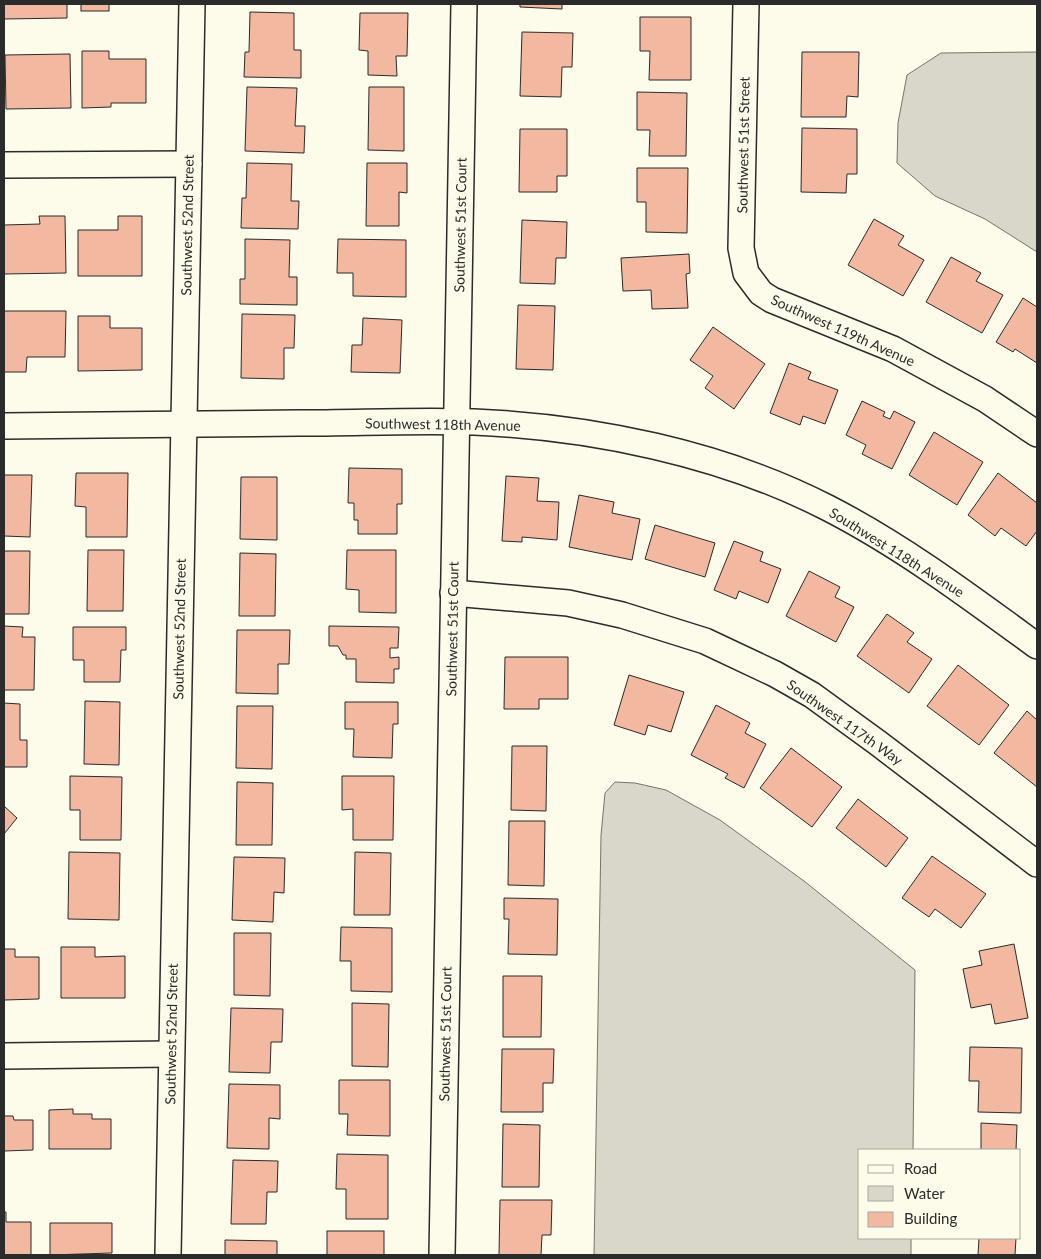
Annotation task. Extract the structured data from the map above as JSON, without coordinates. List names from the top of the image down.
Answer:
{
  "streets": {
    "street": [
      "Southwest 51st Street",
      "Southwest 52nd Street",
      "Southwest 51st Court",
      "Southwest 119th Avenue",
      "Southwest 118th Avenue",
      "Southwest 117th Way"
    ]
  },
  "crossings": [
    ["Southwest 51st Street", "Southwest 119th Avenue"],
    ["Southwest 52nd Street", "Southwest 118th Avenue"],
    ["Southwest 51st Court", "Southwest 118th Avenue"],
    ["Southwest 51st Court", "Southwest 117th Way"]
  ],
  "legend": ["Road", "Water", "Building"]
}
